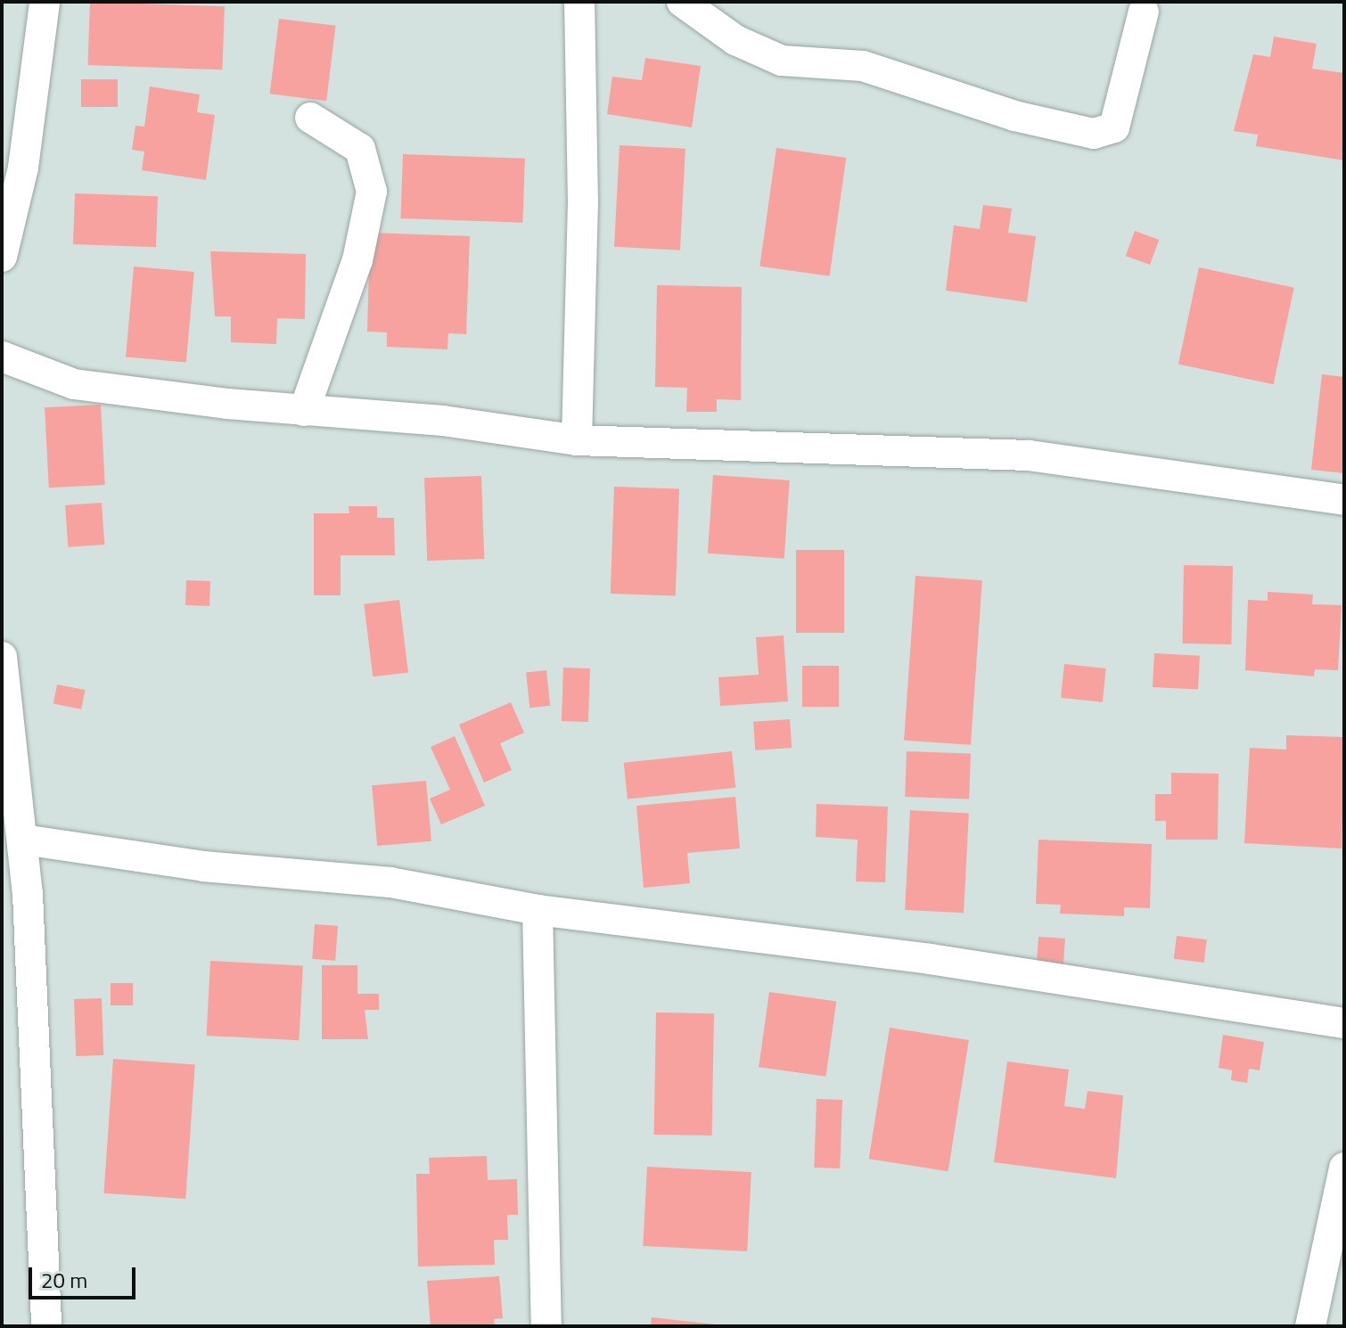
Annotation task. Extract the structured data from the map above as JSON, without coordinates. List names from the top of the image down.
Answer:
{
  "scale_bar": "20 m"
}
